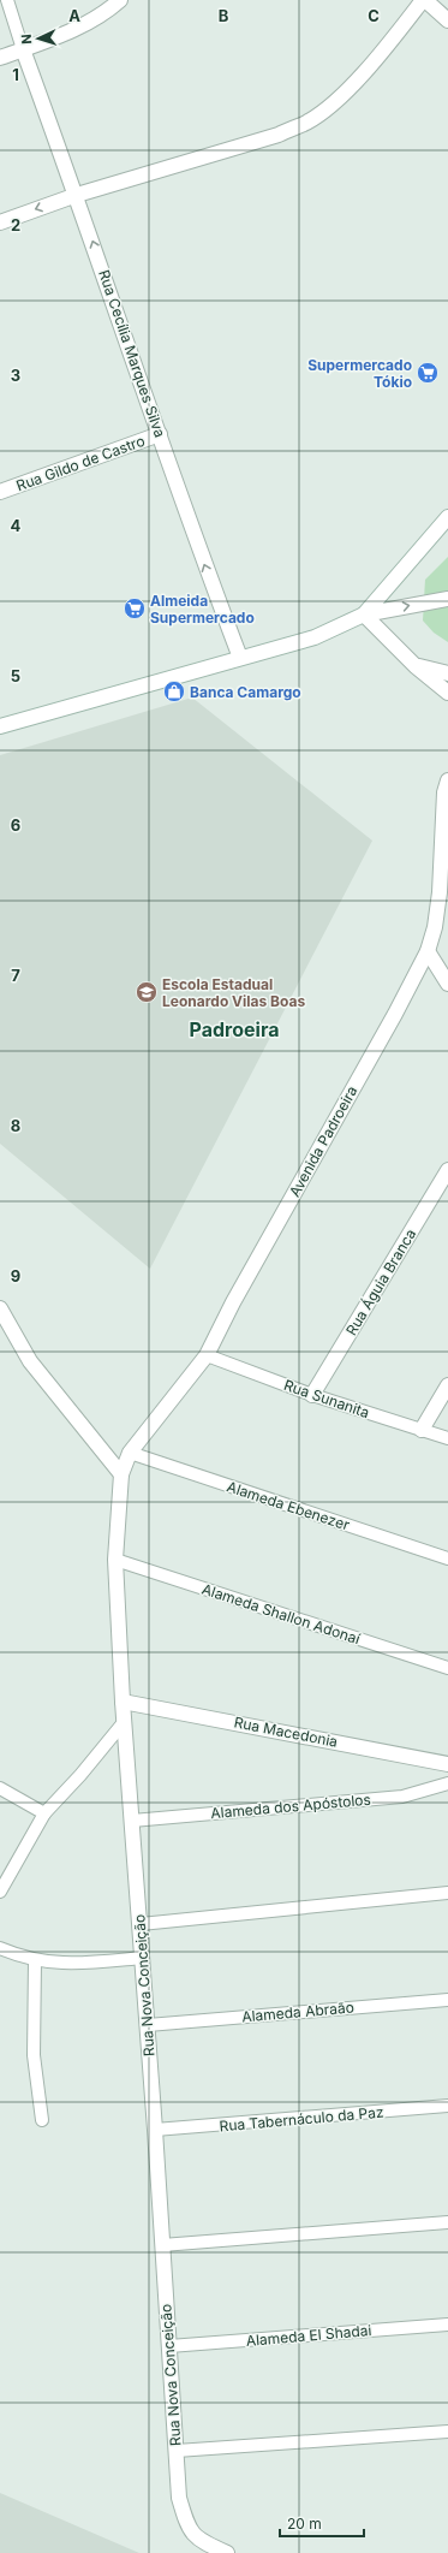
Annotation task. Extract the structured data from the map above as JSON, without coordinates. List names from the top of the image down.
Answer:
{
  "streets": {
    "street": [
      "Rua Cecília Marques Silva",
      "Rua Gildo de Castro",
      "Avenida Padroeira",
      "Rua Águia Branca",
      "Rua Macedonia",
      "Rua Nova Conceição"
    ],
    "lane": [
      "Rua Sunanita",
      "Alameda Ebenezer",
      "Alameda Shallon Adonaí",
      "Alameda dos Apóstolos",
      "Alameda Abraão",
      "Rua Tabernáculo da Paz",
      "Alameda El Shadai"
    ]
  },
  "crossings": [
    ["Rua Cecília Marques Silva", "Rua Gildo de Castro"],
    ["Avenida Padroeira", "Rua Sunanita"],
    ["Avenida Padroeira", "Alameda Ebenezer"],
    ["Avenida Padroeira", "Rua Nova Conceição"],
    ["Rua Águia Branca", "Rua Sunanita"],
    ["Alameda Shallon Adonaí", "Rua Nova Conceição"],
    ["Rua Macedonia", "Rua Nova Conceição"],
    ["Alameda dos Apóstolos", "Rua Nova Conceição"],
    ["Rua Nova Conceição", "Alameda Abraão"],
    ["Rua Nova Conceição", "Rua Tabernáculo da Paz"],
    ["Rua Nova Conceição", "Alameda El Shadai"]
  ],
  "one_way": ["Rua Cecília Marques Silva"],
  "districts": ["Padroeira"],
  "places": {
    "supermarket": ["Supermercado Tókio", "Almeida Supermercado"],
    "shop": ["Banca Camargo"],
    "school or university": ["Escola Estadual Leonardo Vilas Boas"]
  },
  "scale_bar": "20 m",
  "north": "left",
  "grid": {
    "columns": ["A", "B", "C"],
    "rows": [
      "1",
      "2",
      "3",
      "4",
      "5",
      "6",
      "7",
      "8",
      "9"
    ]
  }
}
